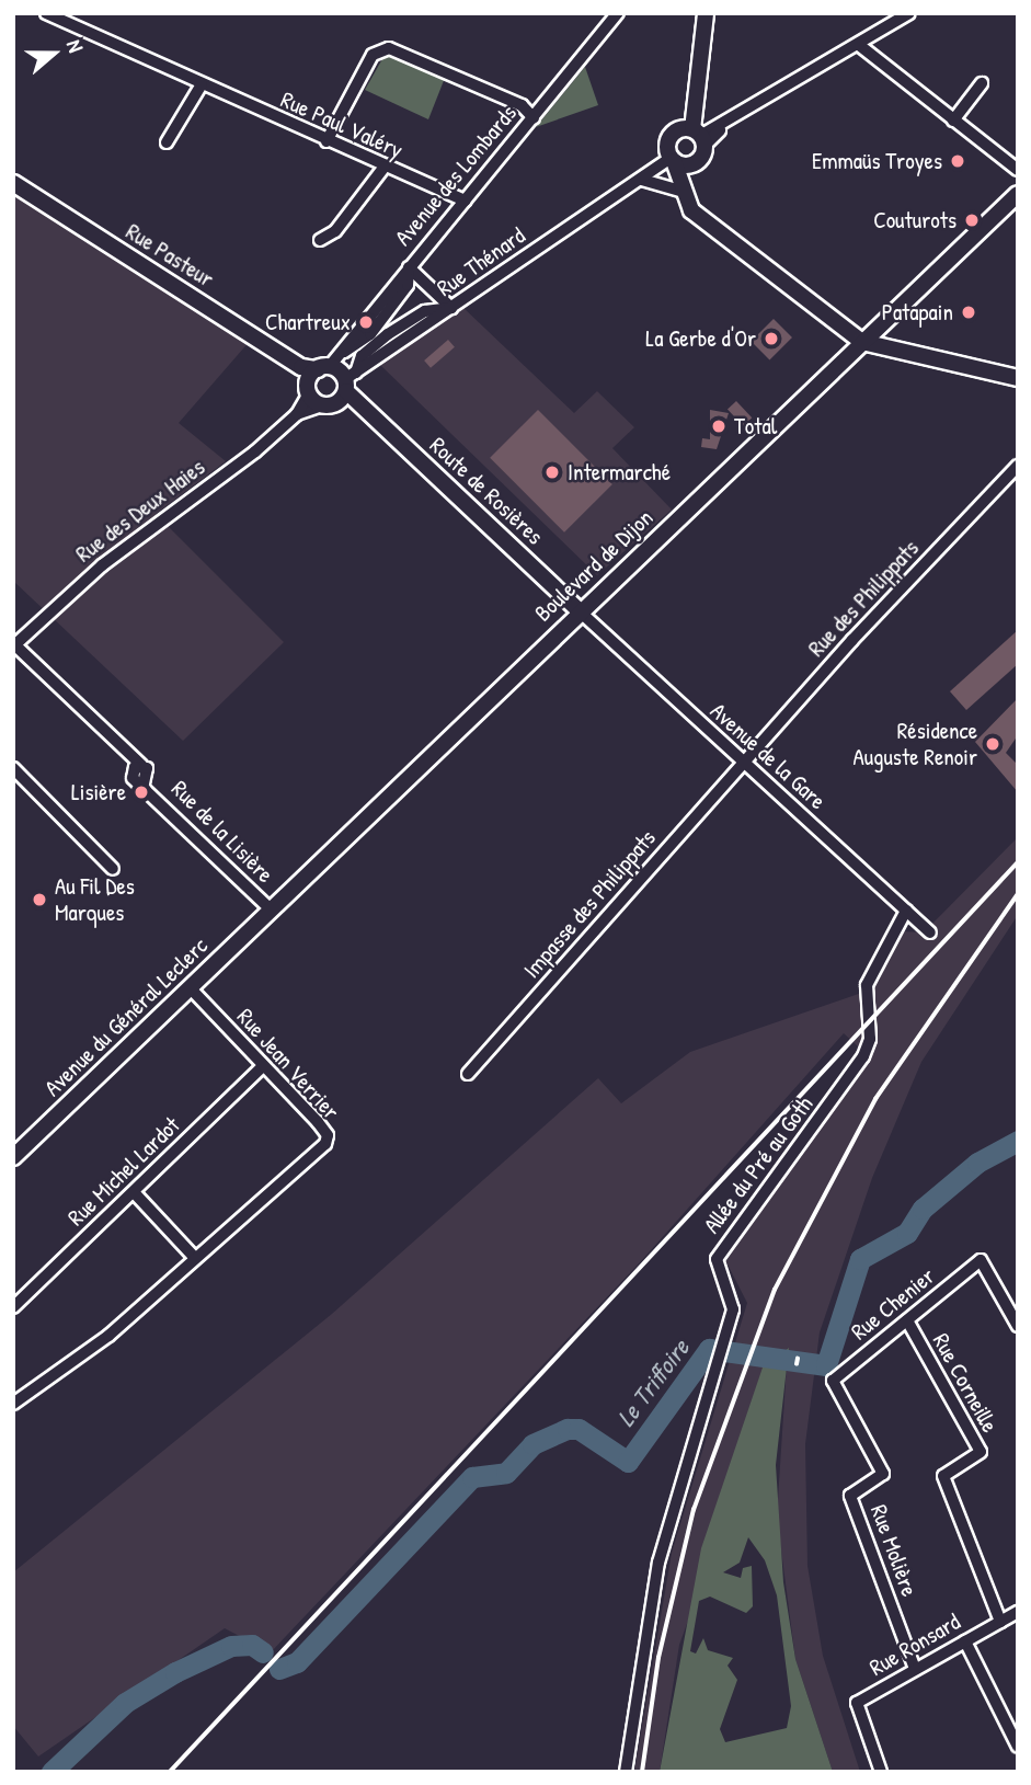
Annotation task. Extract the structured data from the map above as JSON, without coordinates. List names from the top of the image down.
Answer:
{
  "streets": {
    "main road": [
      "Rue Pasteur",
      "Route de Rosières",
      "Boulevard de Dijon",
      "Avenue du Général Leclerc"
    ],
    "street": [
      "Rue Paul Valéry",
      "Avenue des Lombards",
      "Rue Thénard",
      "Rue des Deux Haies",
      "Rue des Philippats",
      "Avenue de la Gare",
      "Rue de la Lisière",
      "Impasse des Philippats",
      "Rue Jean Verrier",
      "Allée du Pré au Goth",
      "Rue Michel Lardot",
      "Rue Chenier",
      "Rue Corneille",
      "Rue Molière",
      "Rue Ronsard"
    ]
  },
  "crossings": [
    ["Rue Paul Valéry", "Avenue des Lombards"],
    ["Avenue des Lombards", "Rue Pasteur"],
    ["Avenue des Lombards", "Route de Rosières"],
    ["Avenue des Lombards", "Rue des Deux Haies"],
    ["Rue Pasteur", "Route de Rosières"],
    ["Rue Pasteur", "Rue des Deux Haies"],
    ["Rue Thénard", "Route de Rosières"],
    ["Route de Rosières", "Rue des Deux Haies"],
    ["Route de Rosières", "Boulevard de Dijon"],
    ["Route de Rosières", "Avenue de la Gare"],
    ["Rue des Deux Haies", "Rue de la Lisière"],
    ["Boulevard de Dijon", "Avenue de la Gare"],
    ["Boulevard de Dijon", "Rue de la Lisière"],
    ["Boulevard de Dijon", "Avenue du Général Leclerc"],
    ["Rue des Philippats", "Avenue de la Gare"],
    ["Rue des Philippats", "Impasse des Philippats"],
    ["Avenue de la Gare", "Impasse des Philippats"],
    ["Avenue de la Gare", "Allée du Pré au Goth"],
    ["Rue de la Lisière", "Avenue du Général Leclerc"],
    ["Avenue du Général Leclerc", "Rue Jean Verrier"],
    ["Rue Jean Verrier", "Rue Michel Lardot"],
    ["Rue Chenier", "Rue Corneille"],
    ["Rue Chenier", "Rue Molière"],
    ["Rue Corneille", "Rue Ronsard"],
    ["Rue Molière", "Rue Ronsard"]
  ],
  "water": ["Le Triffoire"],
  "places": [
    "Emmaüs Troyes",
    "Couturots",
    "Patapain",
    "Chartreux",
    "La Gerbe d'Or",
    "Total",
    "Intermarché",
    "Résidence Auguste Renoir",
    "Lisière",
    "Au Fil Des Marques"
  ],
  "north": "right"
}
